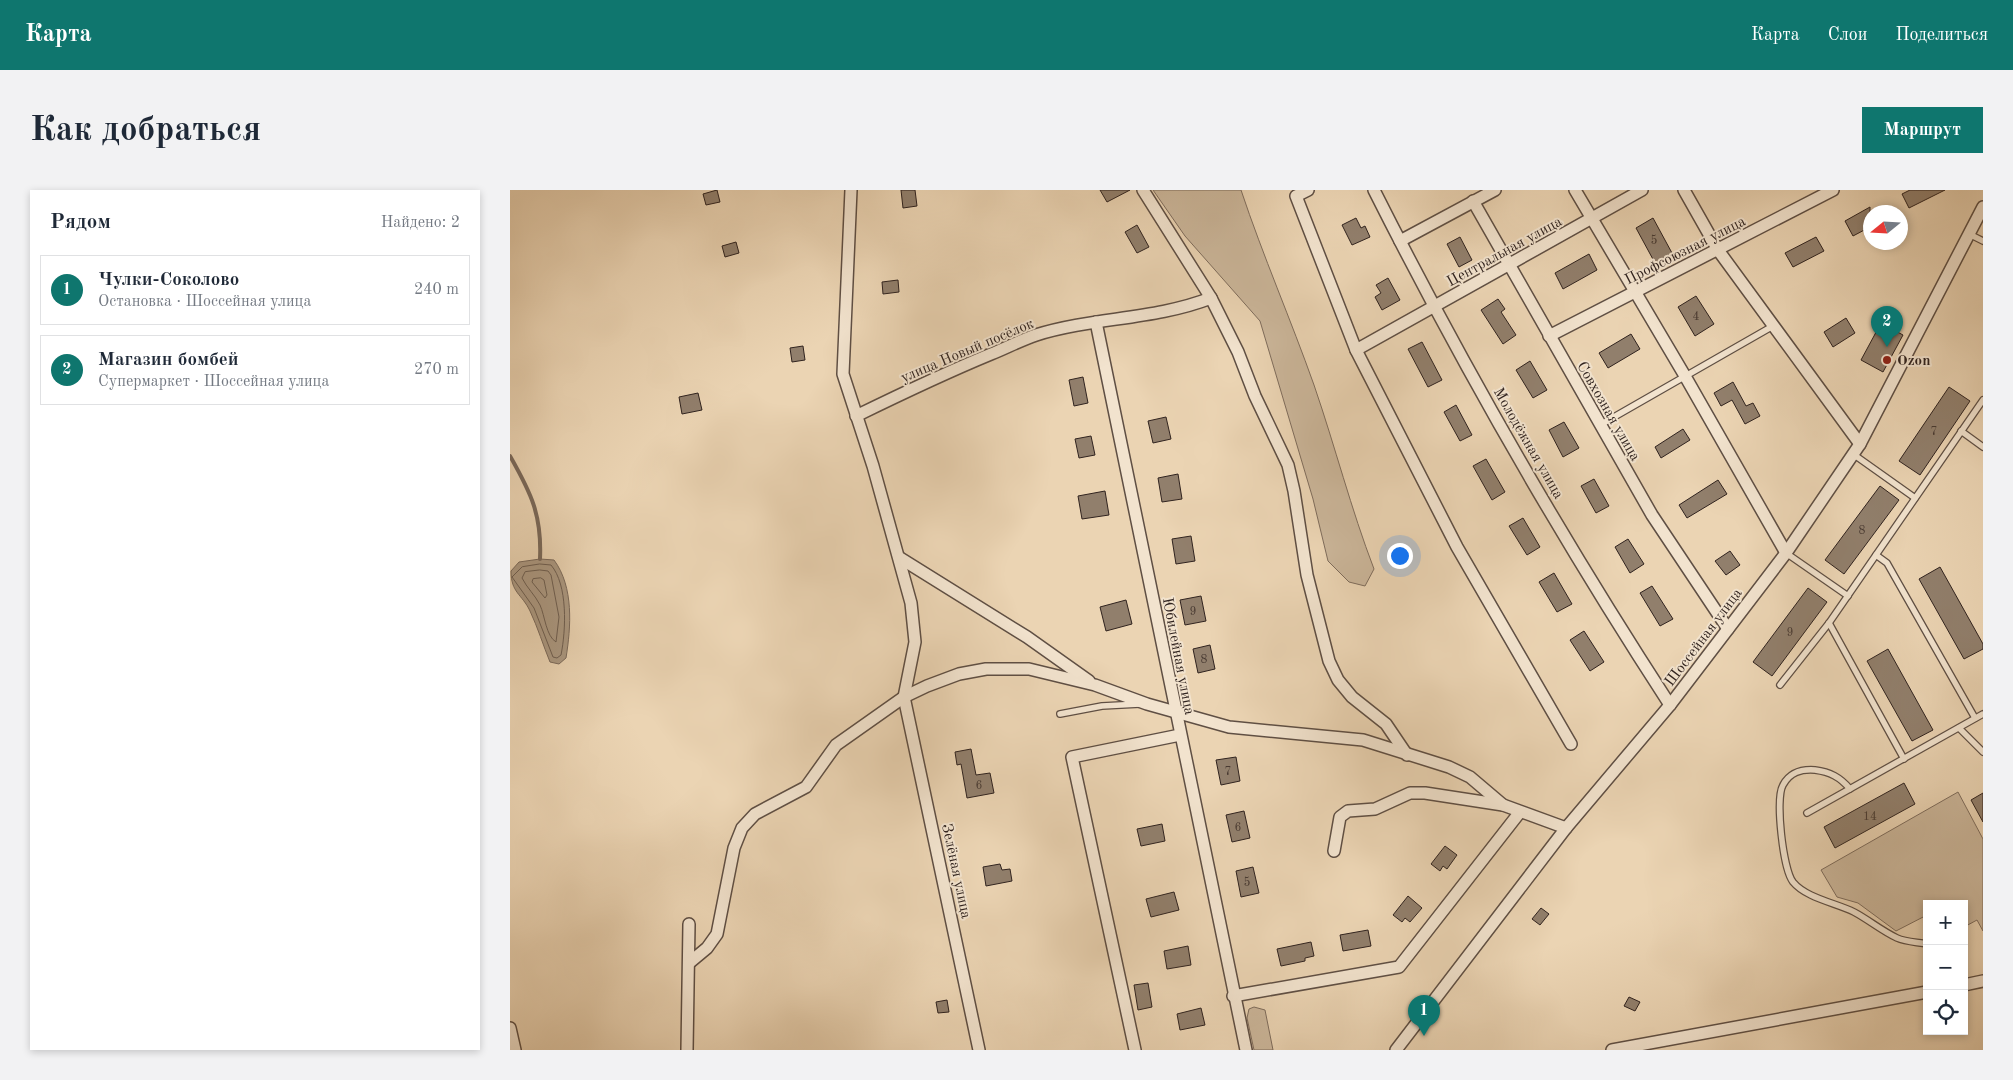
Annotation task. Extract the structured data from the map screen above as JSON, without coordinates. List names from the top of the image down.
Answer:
{
  "streets": {
    "street": [
      "Профсоюзная улица",
      "Центральная улица",
      "улица Новый посёлок",
      "Совхозная улица",
      "Молодёжная улица",
      "Шоссейная улица",
      "Юбилейная улица",
      "Зелёная улица"
    ]
  },
  "crossings": [
    ["Профсоюзная улица", "Совхозная улица"],
    ["Центральная улица", "Совхозная улица"],
    ["Центральная улица", "Молодёжная улица"],
    ["улица Новый посёлок", "Юбилейная улица"],
    ["Совхозная улица", "Шоссейная улица"],
    ["Молодёжная улица", "Шоссейная улица"]
  ],
  "places": ["Ozon"],
  "house_numbers": [
    "5",
    "4",
    "7",
    "8",
    "9",
    "9",
    "8",
    "7",
    "6",
    "14",
    "6",
    "5"
  ],
  "north": "left",
  "page": {
    "header": "Карта",
    "nav": ["Карта", "Слои", "Поделиться"],
    "buttons": "Маршрут",
    "title": "Как добраться",
    "heading": ["Рядом", "Найдено: 2"],
    "list": [
      {
        "mark": "1",
        "name": "Чулки-Соколово",
        "note": "Остановка · Шоссейная улица",
        "value": "240 m"
      },
      {
        "mark": "2",
        "name": "Магазин бомбей",
        "note": "Супермаркет · Шоссейная улица",
        "value": "270 m"
      }
    ],
    "pins": ["2", "1"],
    "map_buttons": ["+", "−"]
  }
}
